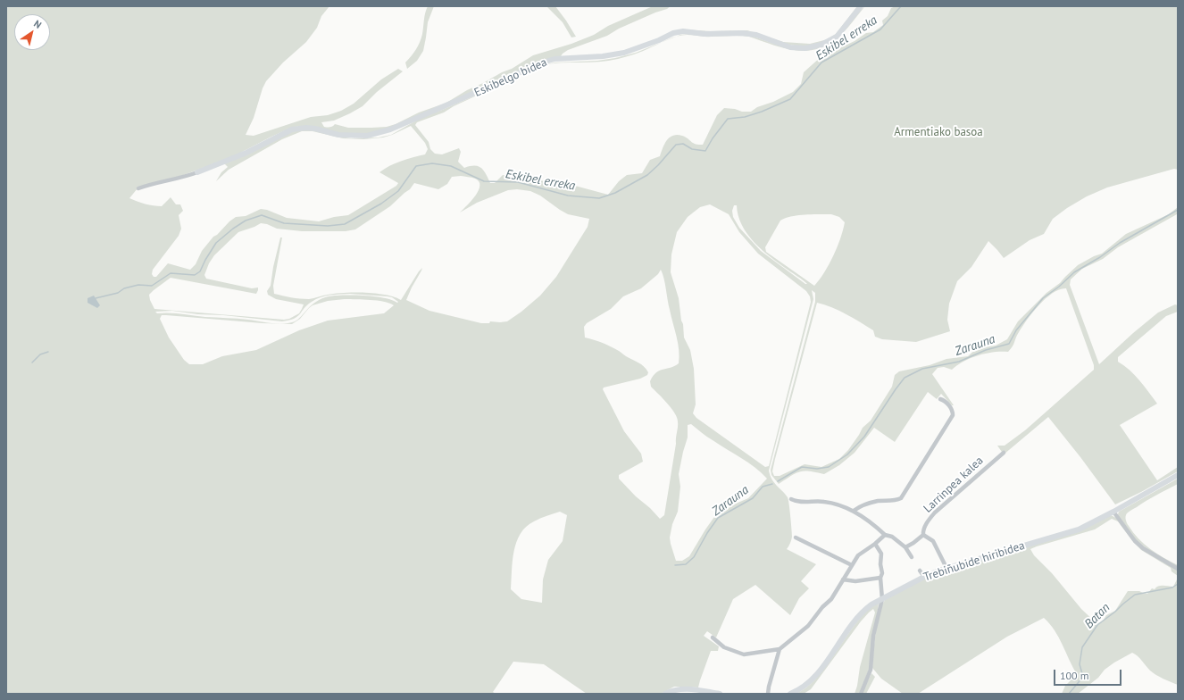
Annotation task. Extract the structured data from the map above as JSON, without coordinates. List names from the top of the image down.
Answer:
{
  "streets": {
    "street": ["Eskibelgo bidea", "Larrinpea kalea", "Trebiñubide hiribidea"]
  },
  "water": ["Eskibel erreka", "Zarauna", "Batan"],
  "parks": ["Armentiako basoa"],
  "scale_bar": "100 m",
  "north": "top right"
}
